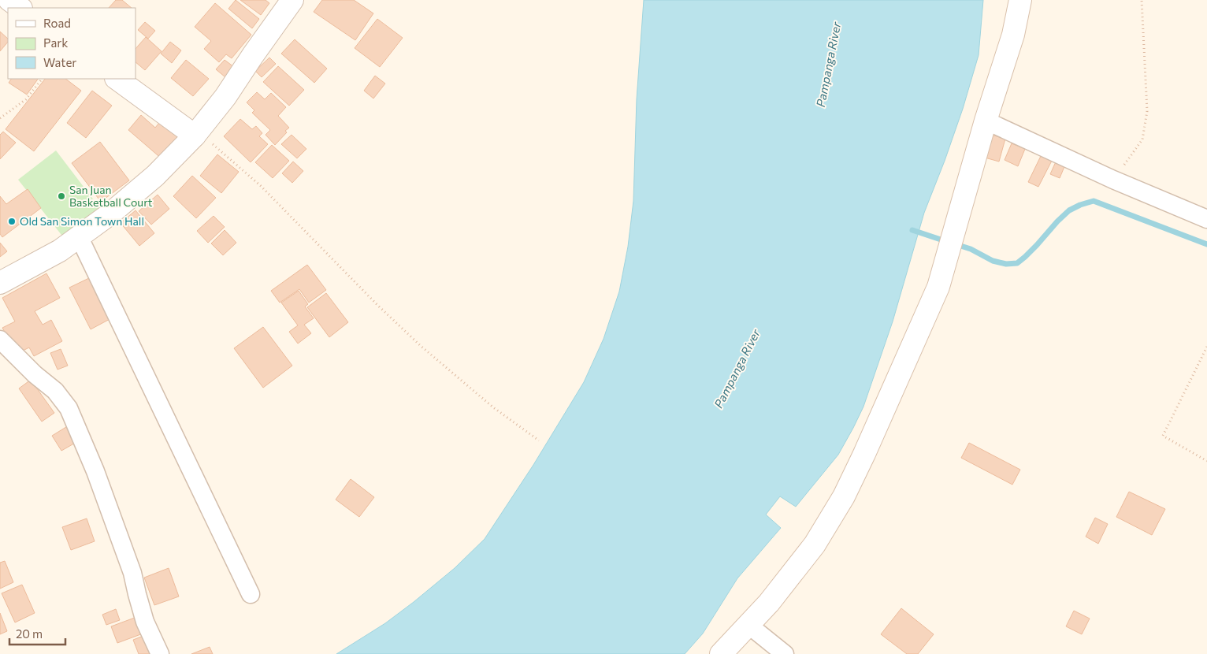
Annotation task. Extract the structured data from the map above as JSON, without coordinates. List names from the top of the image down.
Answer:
{
  "water": ["Pampanga River"],
  "places": ["San Juan Basketball Court", "Old San Simon Town Hall"],
  "legend": ["Road", "Park", "Water"],
  "scale_bar": "20 m"
}
